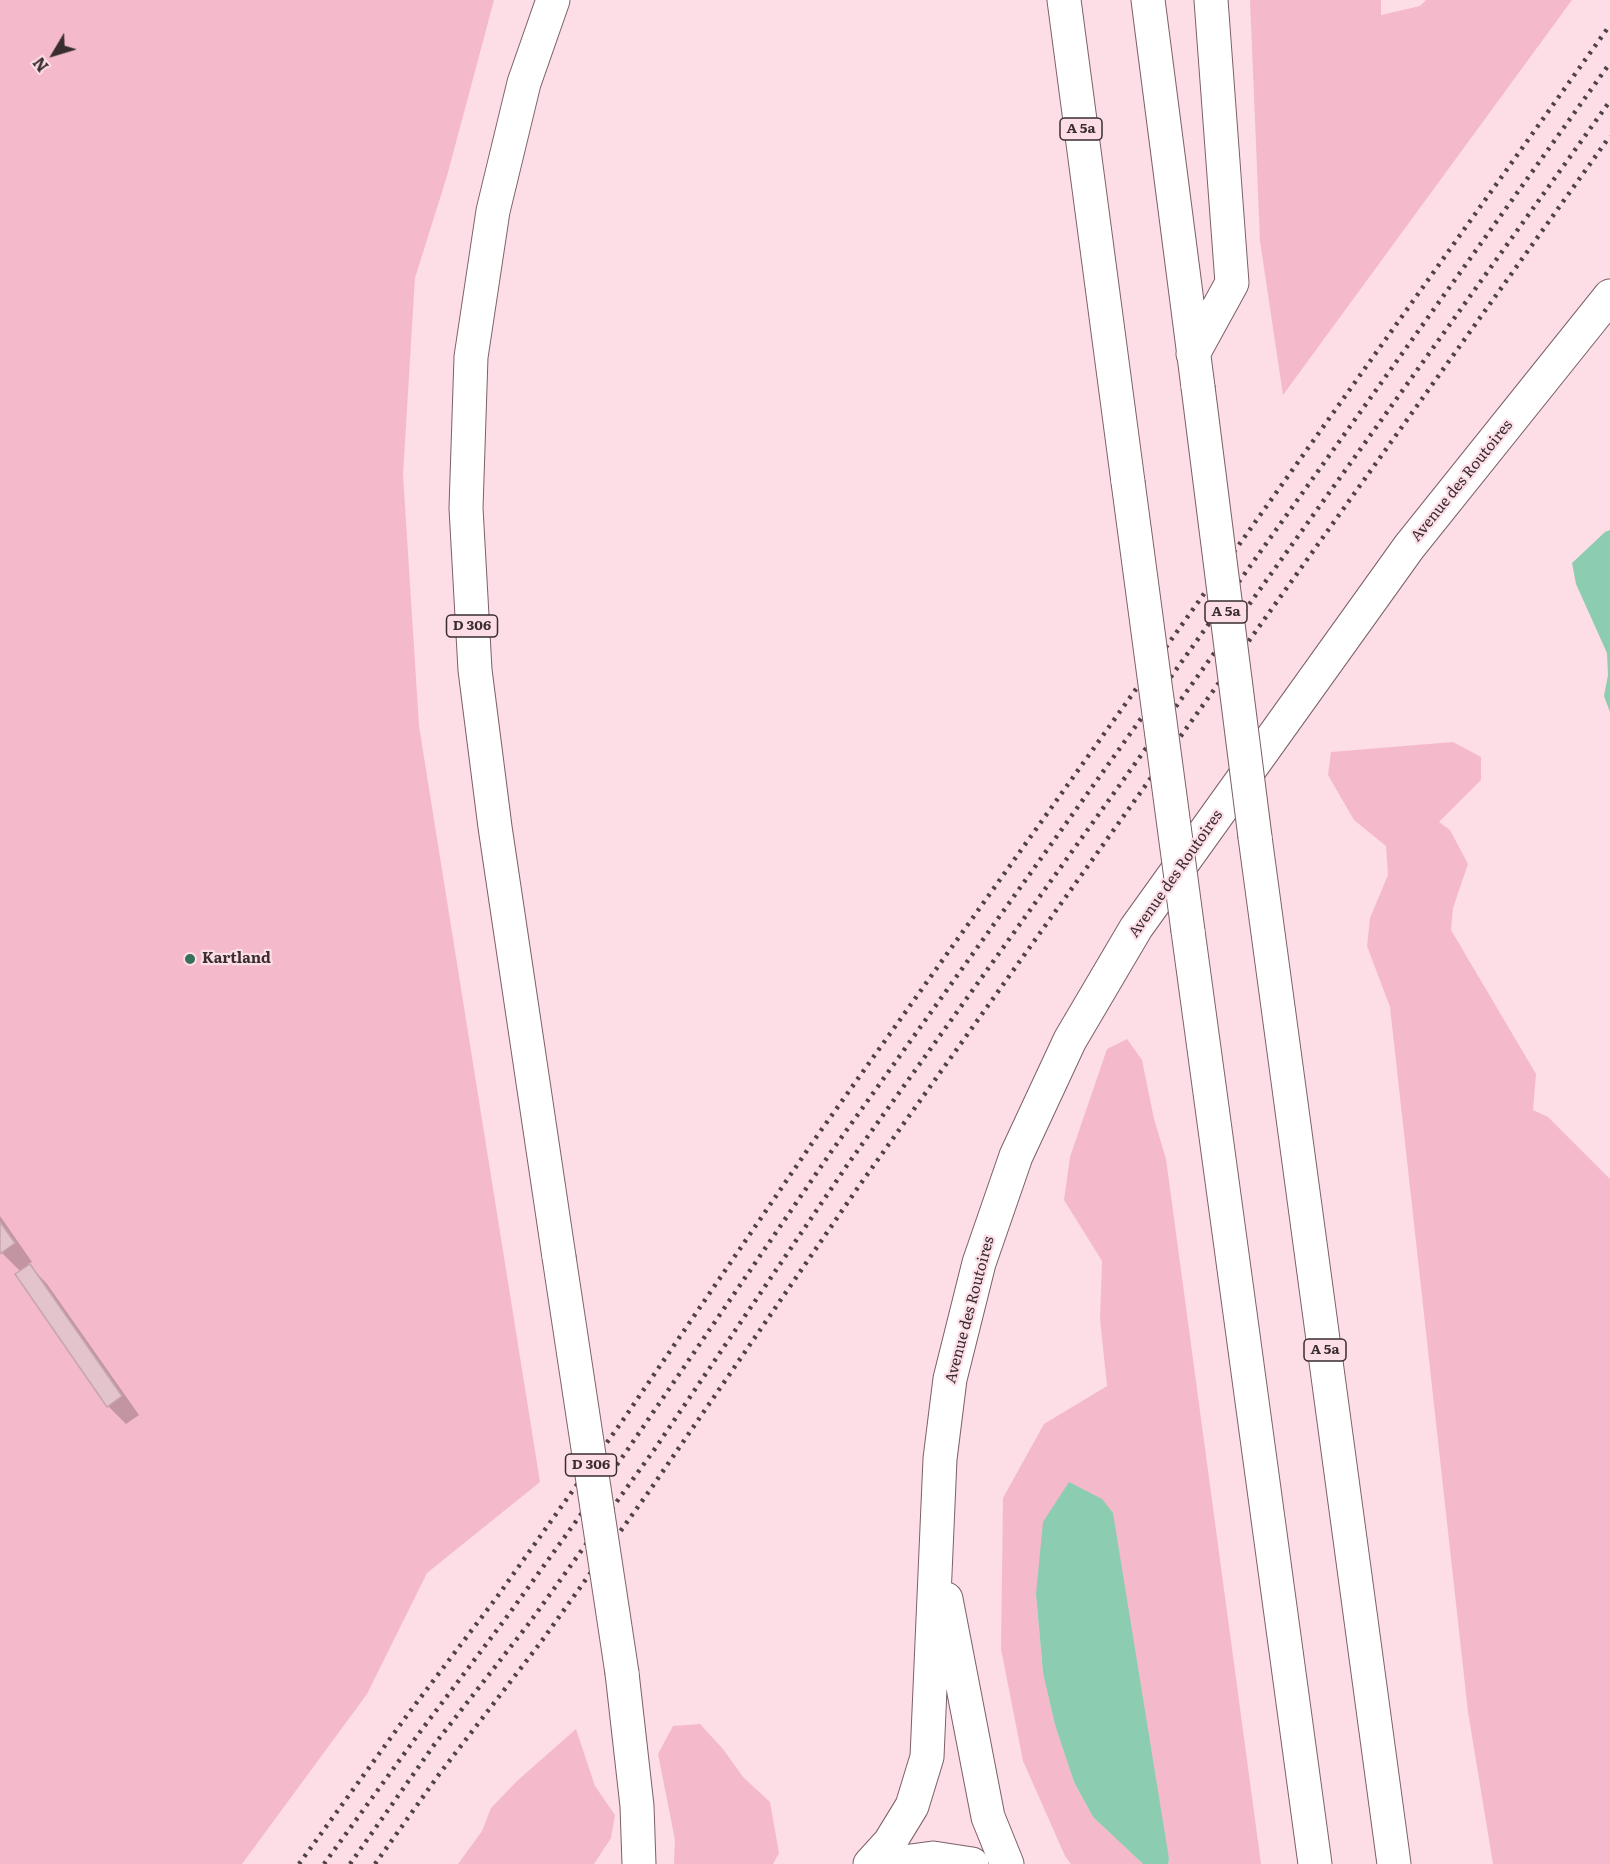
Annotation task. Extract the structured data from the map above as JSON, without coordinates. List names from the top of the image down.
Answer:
{
  "streets": {
    "main road": ["A 5a", "Avenue des Routoires", "D 306"]
  },
  "places": ["Kartland"],
  "north": "bottom left"
}
